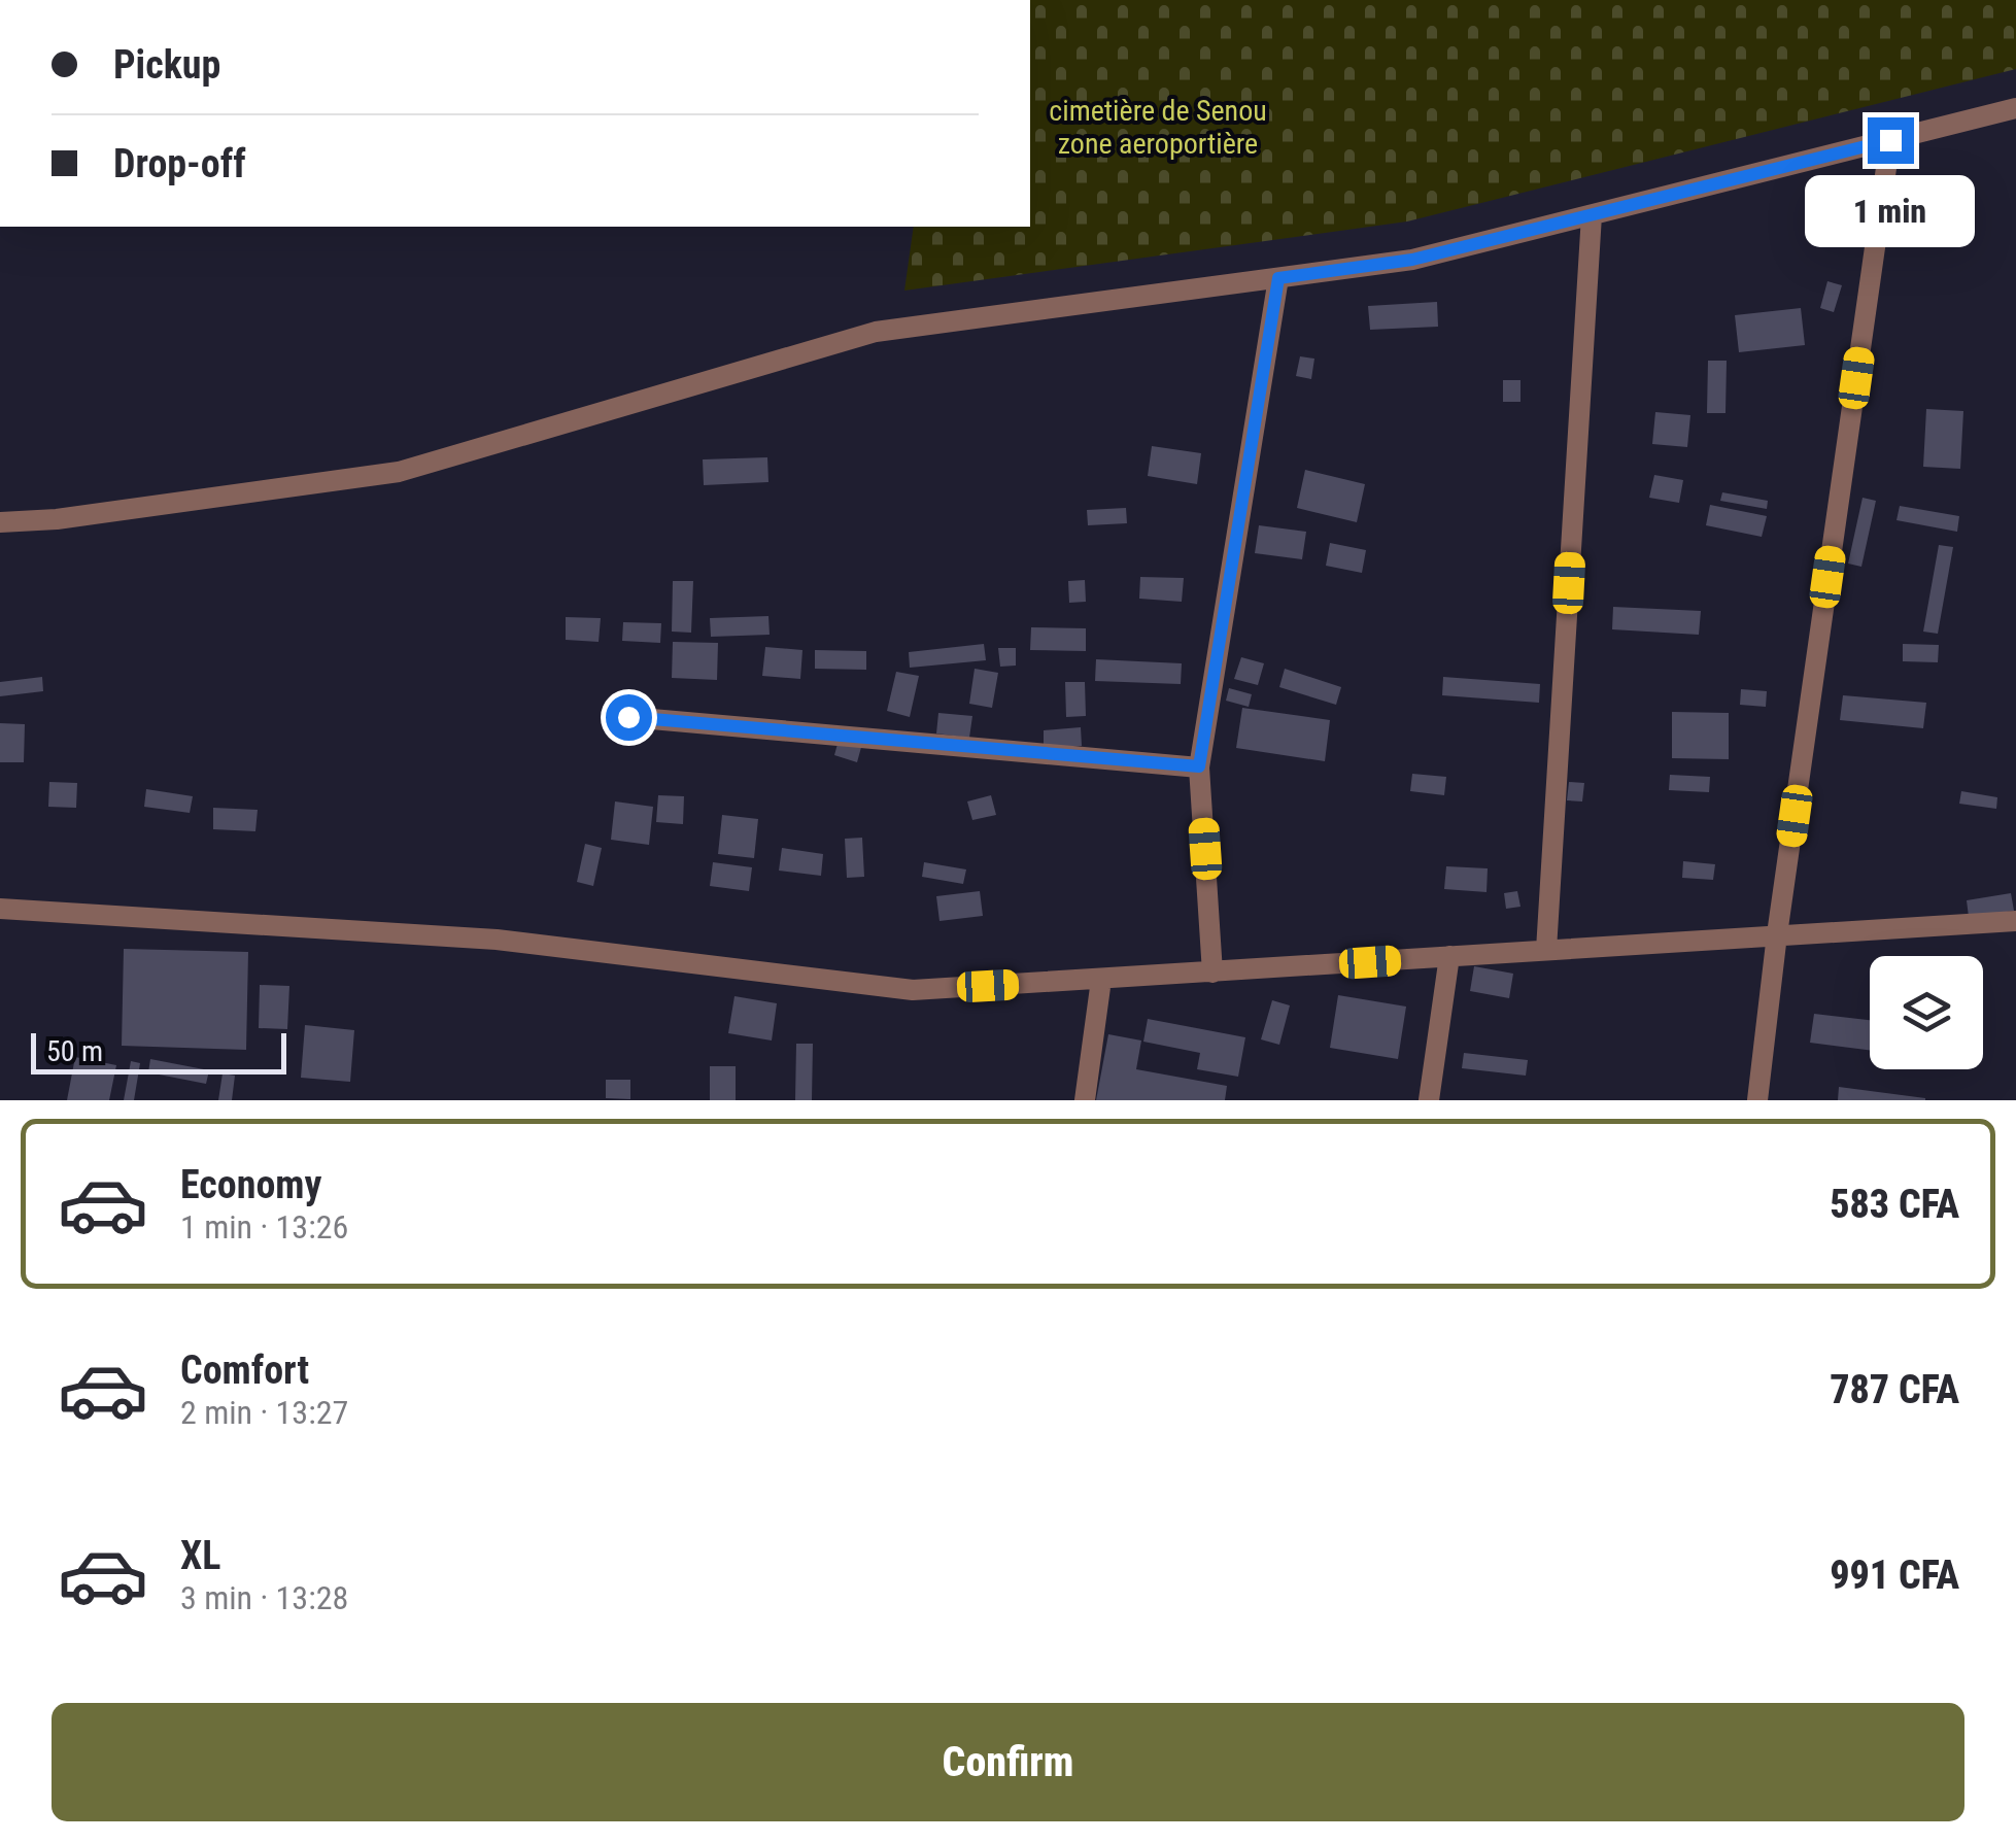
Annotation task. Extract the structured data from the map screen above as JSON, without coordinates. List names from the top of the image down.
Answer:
{
  "parks": ["cimetière de Senou zone aeroportière"],
  "scale_bar": "50 m",
  "page": {
    "banner": ["Pickup", "Drop-off"],
    "bubble": "1 min",
    "scale": "50 m",
    "list": [
      {
        "name": "Economy",
        "note": "1 min · 13:26",
        "value": "583 CFA"
      },
      {
        "name": "Comfort",
        "note": "2 min · 13:27",
        "value": "787 CFA"
      },
      {
        "name": "XL",
        "note": "3 min · 13:28",
        "value": "991 CFA"
      }
    ],
    "buttons": "Confirm"
  }
}
